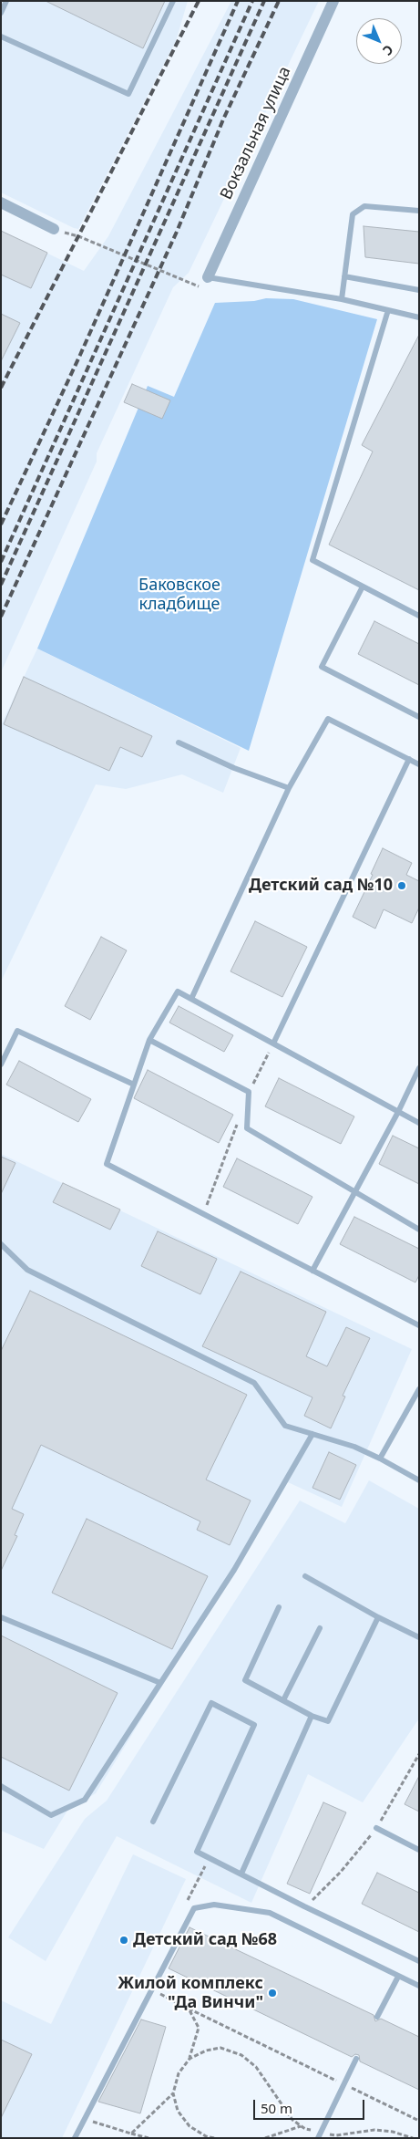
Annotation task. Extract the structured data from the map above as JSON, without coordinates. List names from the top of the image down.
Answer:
{
  "streets": {
    "street": ["Вокзальная улица"]
  },
  "parks": ["Баковское кладбище"],
  "places": ["Детский сад №10", "Детский сад №68", "Жилой комплекс \"Да Винчи\""],
  "scale_bar": "50 m",
  "north": "bottom right"
}
